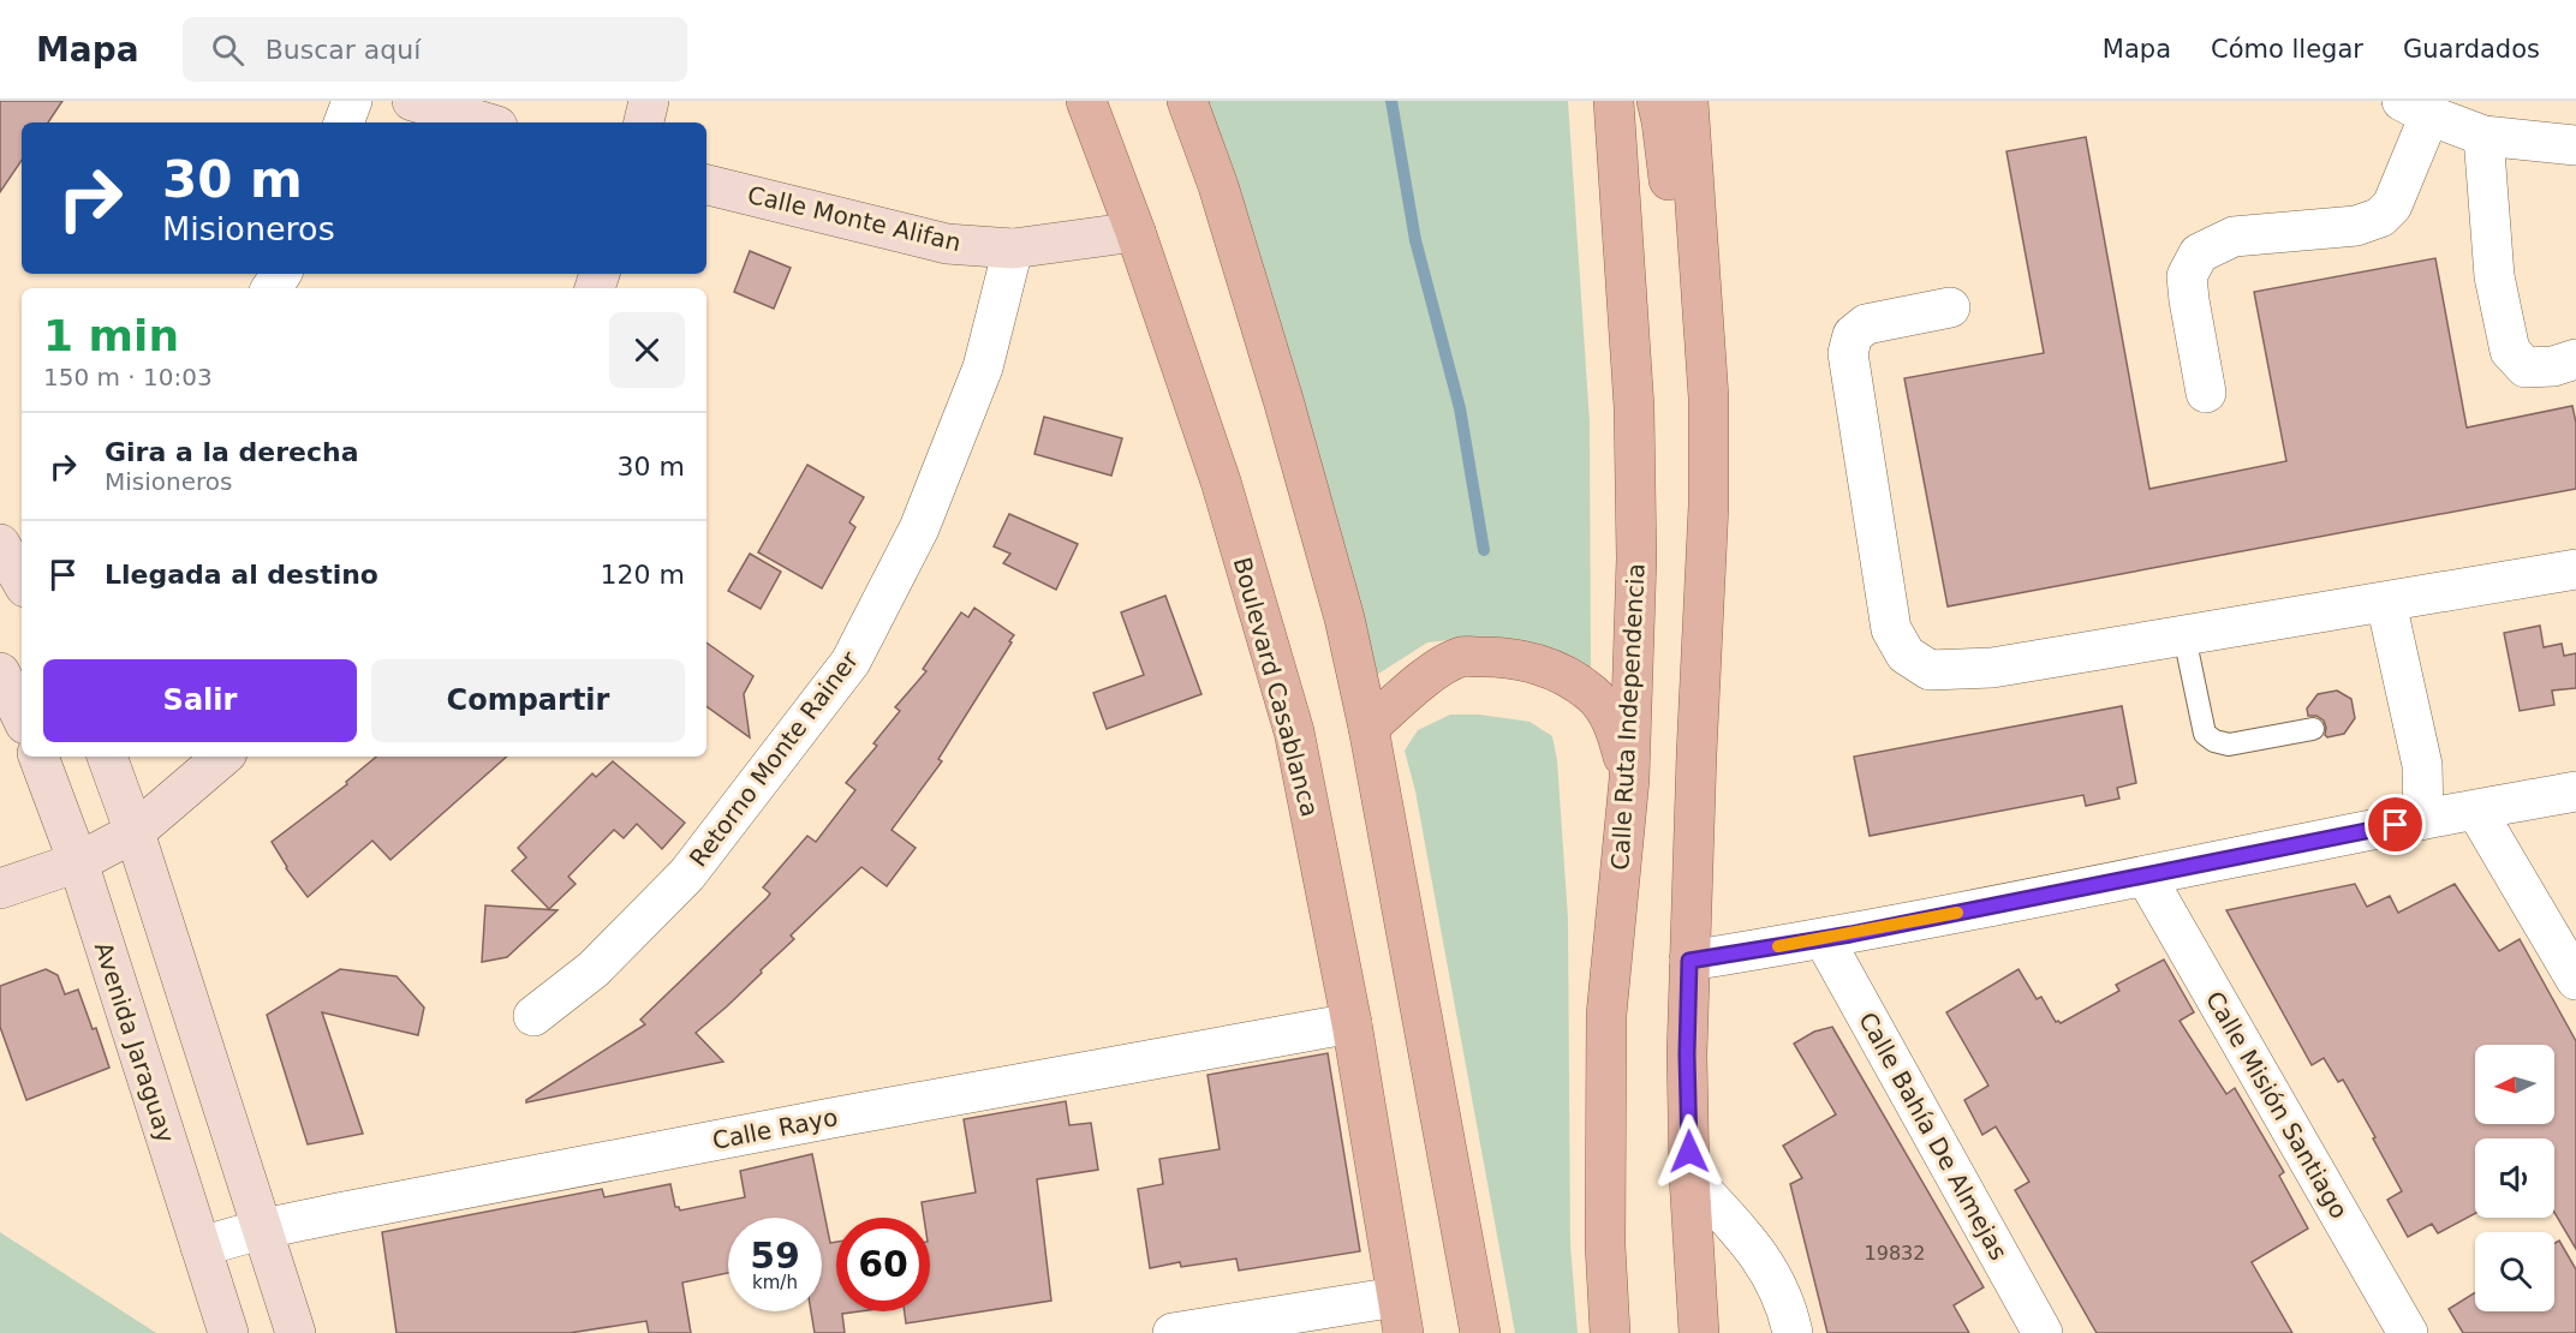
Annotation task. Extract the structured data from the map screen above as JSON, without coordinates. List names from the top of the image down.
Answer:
{
  "streets": {
    "main road": ["Boulevard Casablanca", "Calle Ruta Independencia"],
    "street": [
      "Calle Monte Alifan",
      "Retorno Monte Rainer",
      "Avenida Jaraguay",
      "Calle Misión Santiago",
      "Calle Rayo",
      "Calle Bahía De Almejas"
    ]
  },
  "crossings": [
    ["Calle Monte Alifan", "Boulevard Casablanca"],
    ["Calle Monte Alifan", "Retorno Monte Rainer"],
    ["Boulevard Casablanca", "Calle Rayo"],
    ["Avenida Jaraguay", "Calle Rayo"]
  ],
  "house_numbers": ["19832"],
  "north": "left",
  "page": {
    "header": "Mapa",
    "search": "Buscar aquí",
    "nav": ["Mapa", "Cómo llegar", "Guardados"],
    "turn": ["30 m", "Misioneros"],
    "heading": ["1 min", "150 m · 10:03"],
    "list": [
      {
        "name": "Gira a la derecha",
        "note": "Misioneros",
        "value": "30 m"
      },
      {
        "name": "Llegada al destino",
        "value": "120 m"
      }
    ],
    "buttons": ["Salir", "Compartir"],
    "speed": "59 km/h",
    "limit": "60"
  }
}
